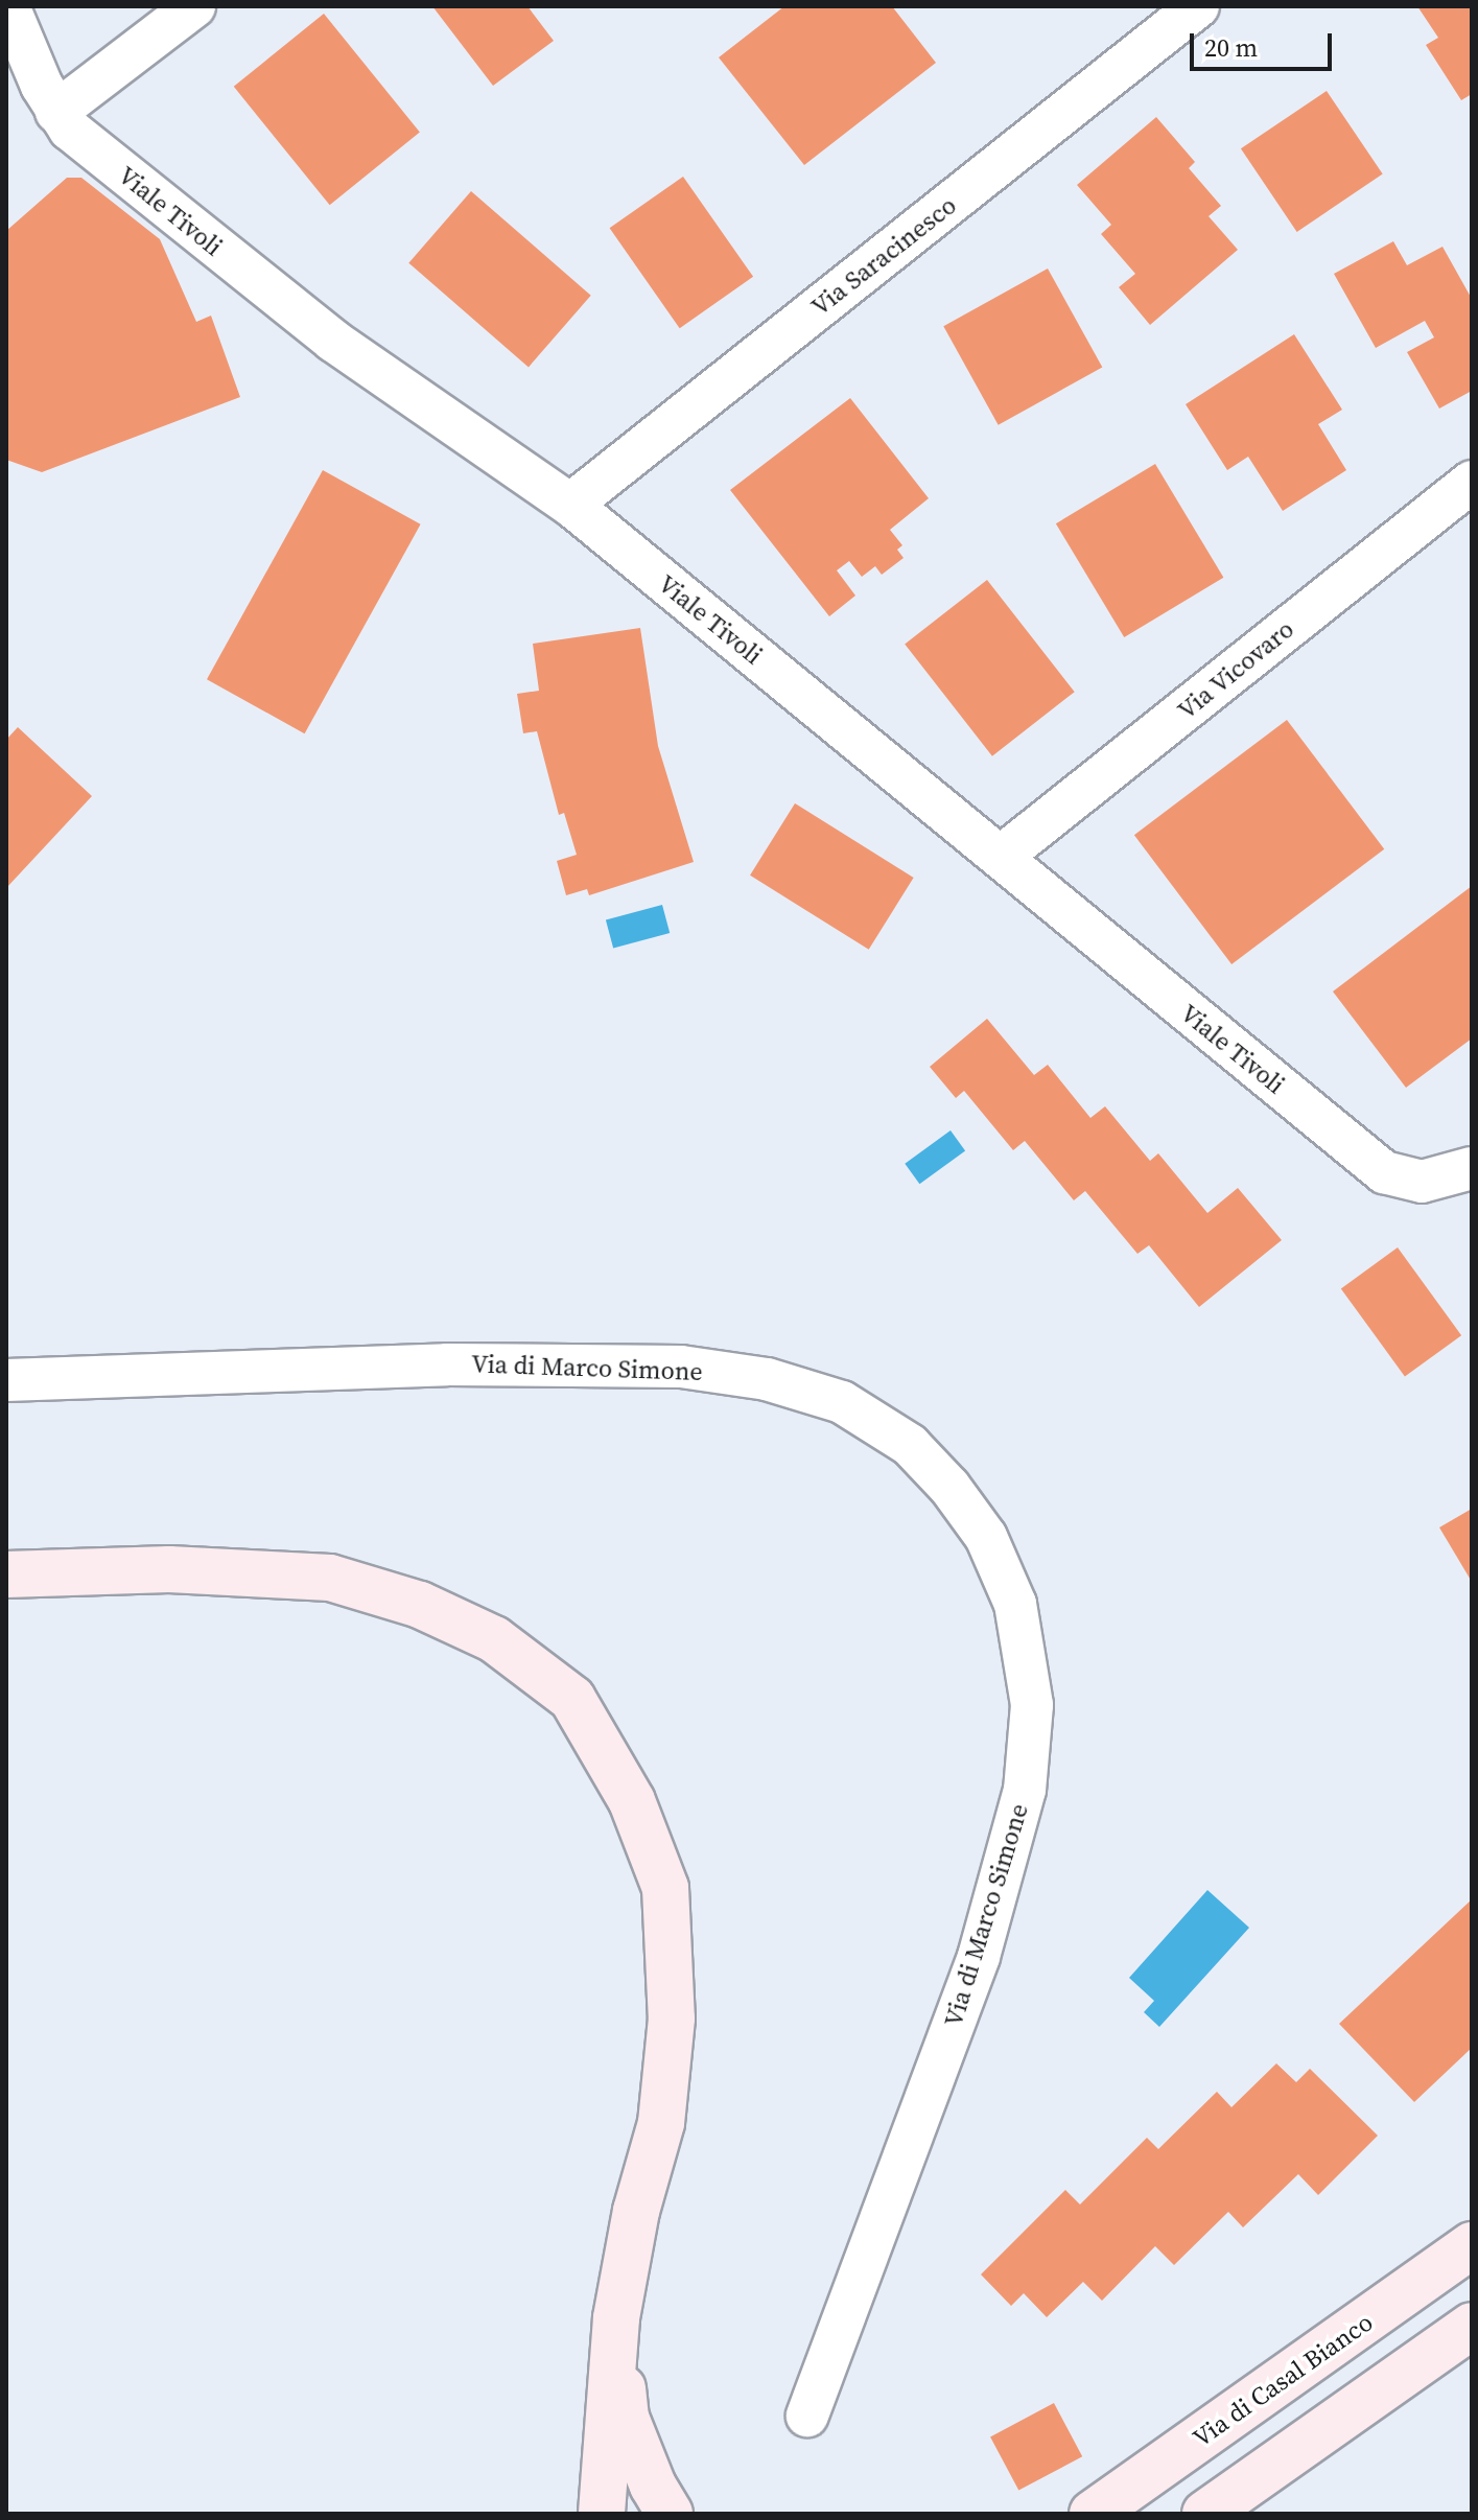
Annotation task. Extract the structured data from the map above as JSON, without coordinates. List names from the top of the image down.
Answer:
{
  "streets": {
    "street": [
      "Viale Tivoli",
      "Via Saracinesco",
      "Via Vicovaro",
      "Via di Marco Simone",
      "Via di Casal Bianco"
    ]
  },
  "crossings": [
    ["Viale Tivoli", "Via Saracinesco"],
    ["Viale Tivoli", "Via Vicovaro"]
  ],
  "scale_bar": "20 m"
}
